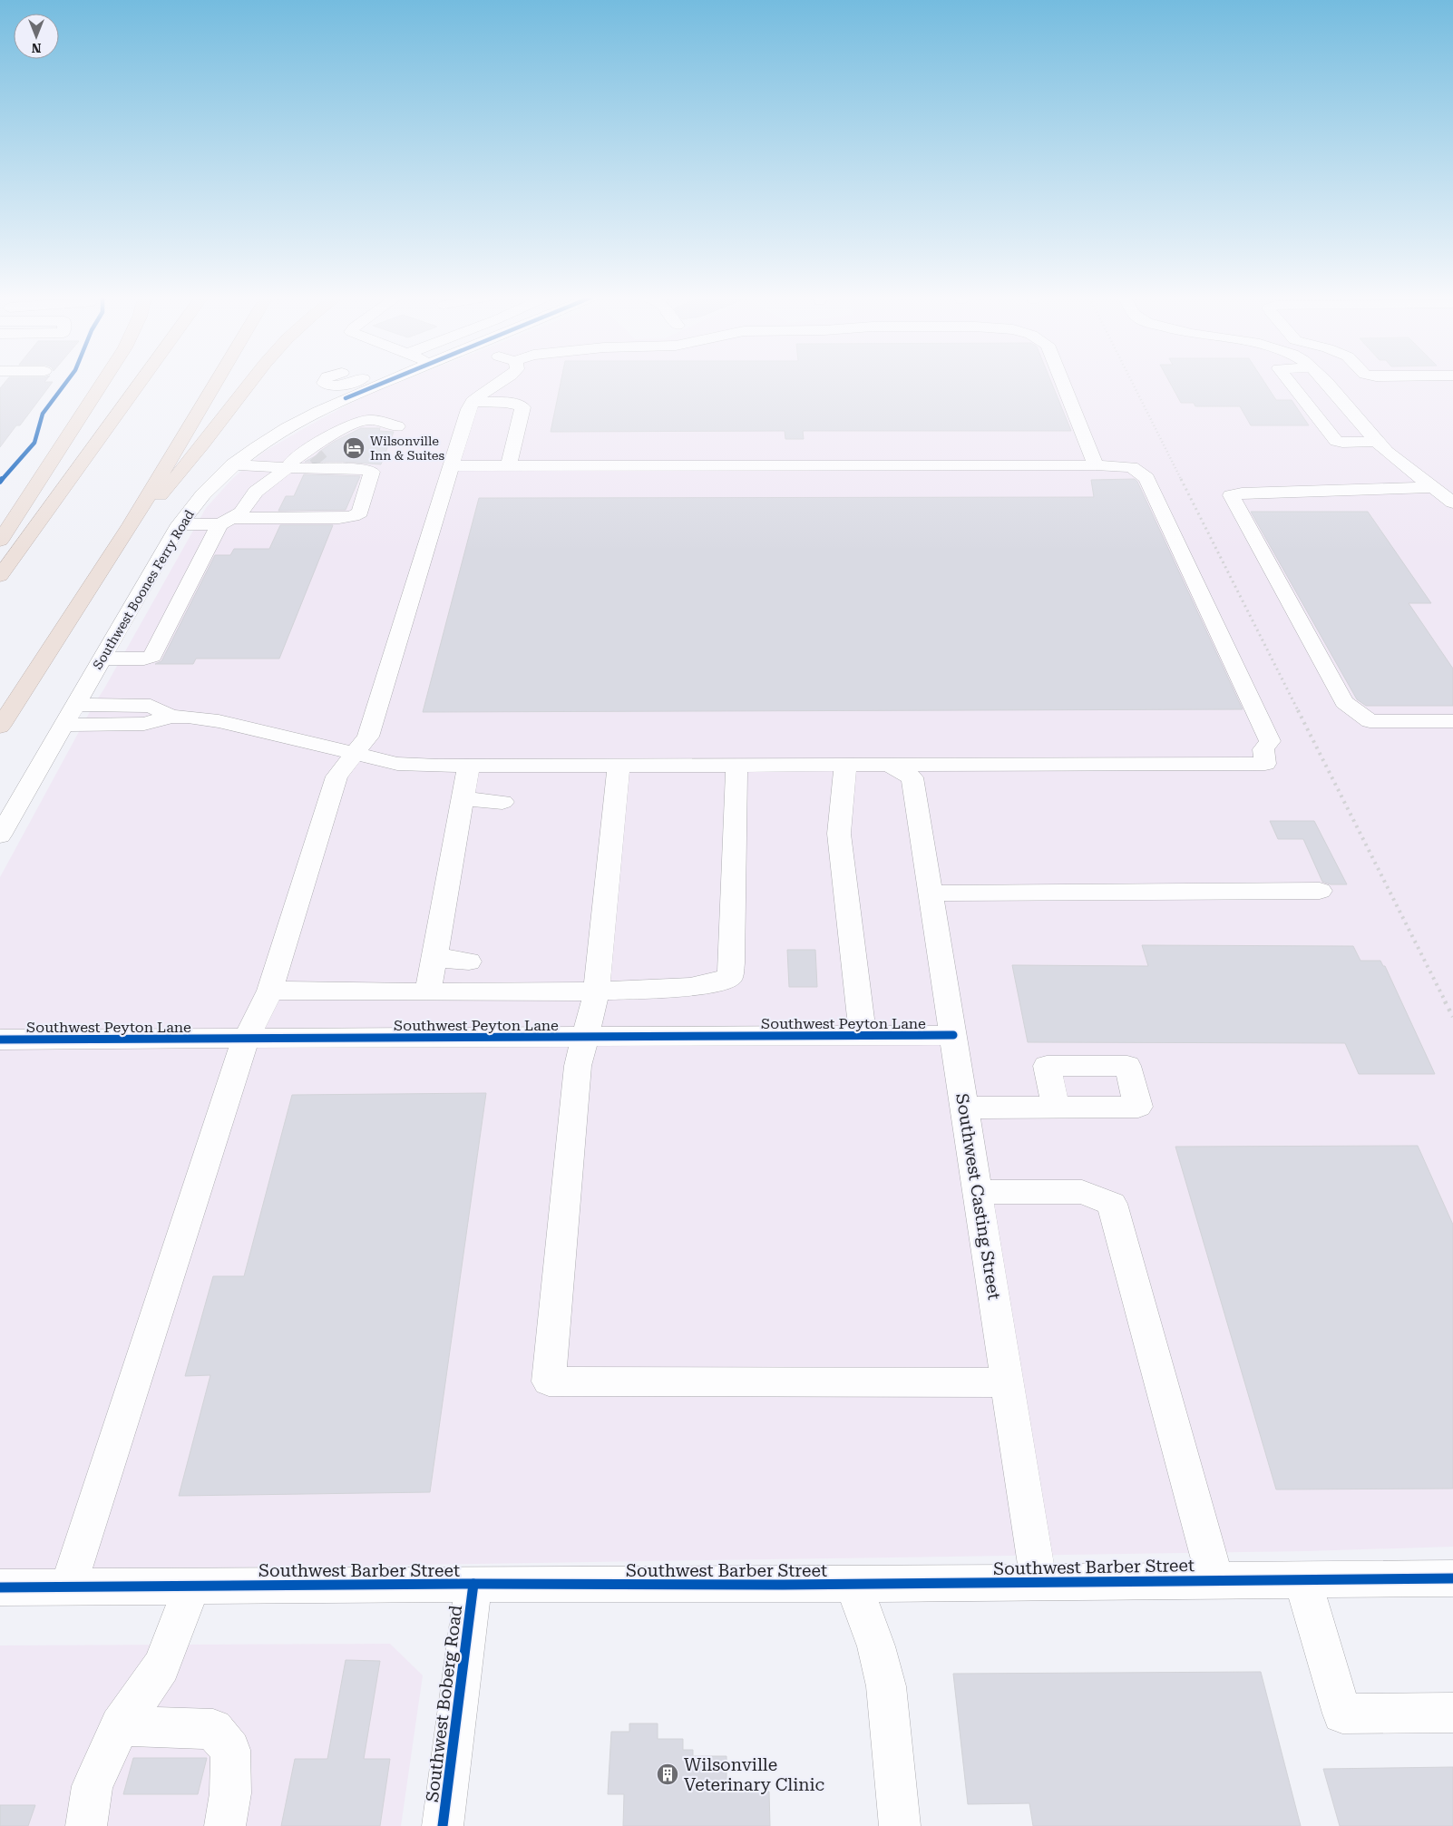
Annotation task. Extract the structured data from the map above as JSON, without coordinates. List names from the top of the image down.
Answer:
{
  "streets": {
    "street": [
      "Southwest Boones Ferry Road",
      "Southwest Peyton Lane",
      "Southwest Casting Street",
      "Southwest Barber Street",
      "Southwest Boberg Road"
    ]
  },
  "crossings": [
    ["Southwest Peyton Lane", "Southwest Casting Street"],
    ["Southwest Casting Street", "Southwest Barber Street"],
    ["Southwest Barber Street", "Southwest Boberg Road"]
  ],
  "places": {
    "hotel": ["Wilsonville Inn & Suites"],
    "building": ["Wilsonville Veterinary Clinic"]
  },
  "north": "bottom"
}
